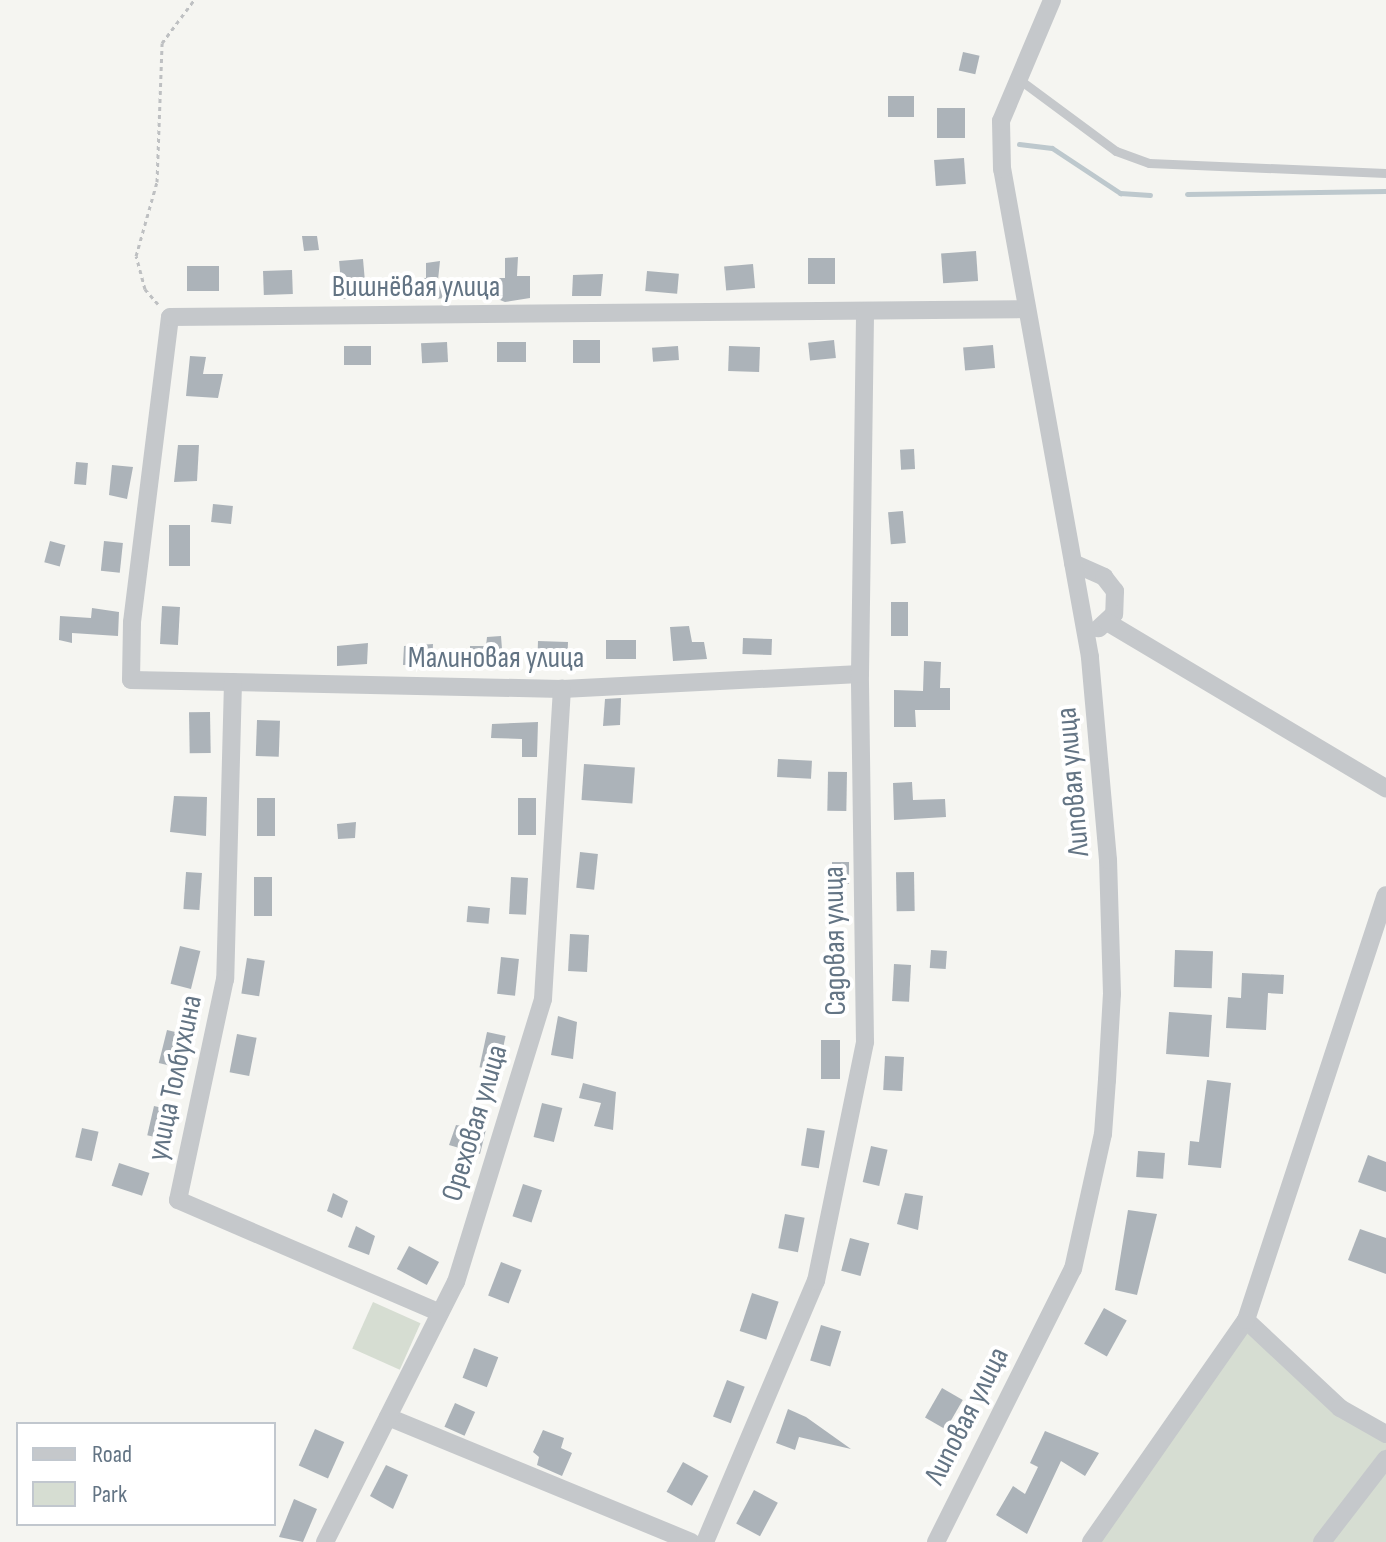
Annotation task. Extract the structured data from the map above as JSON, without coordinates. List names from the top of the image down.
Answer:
{
  "streets": {
    "street": [
      "Вишнёвая улица",
      "Малиновая улица",
      "Липовая улица",
      "Садовая улица",
      "улица Толбухина",
      "Ореховая улица"
    ]
  },
  "crossings": [
    ["Вишнёвая улица", "Малиновая улица"],
    ["Вишнёвая улица", "Липовая улица"],
    ["Вишнёвая улица", "Садовая улица"],
    ["Малиновая улица", "Садовая улица"],
    ["Малиновая улица", "улица Толбухина"],
    ["Малиновая улица", "Ореховая улица"],
    ["улица Толбухина", "Ореховая улица"]
  ],
  "legend": ["Road", "Park"]
}
